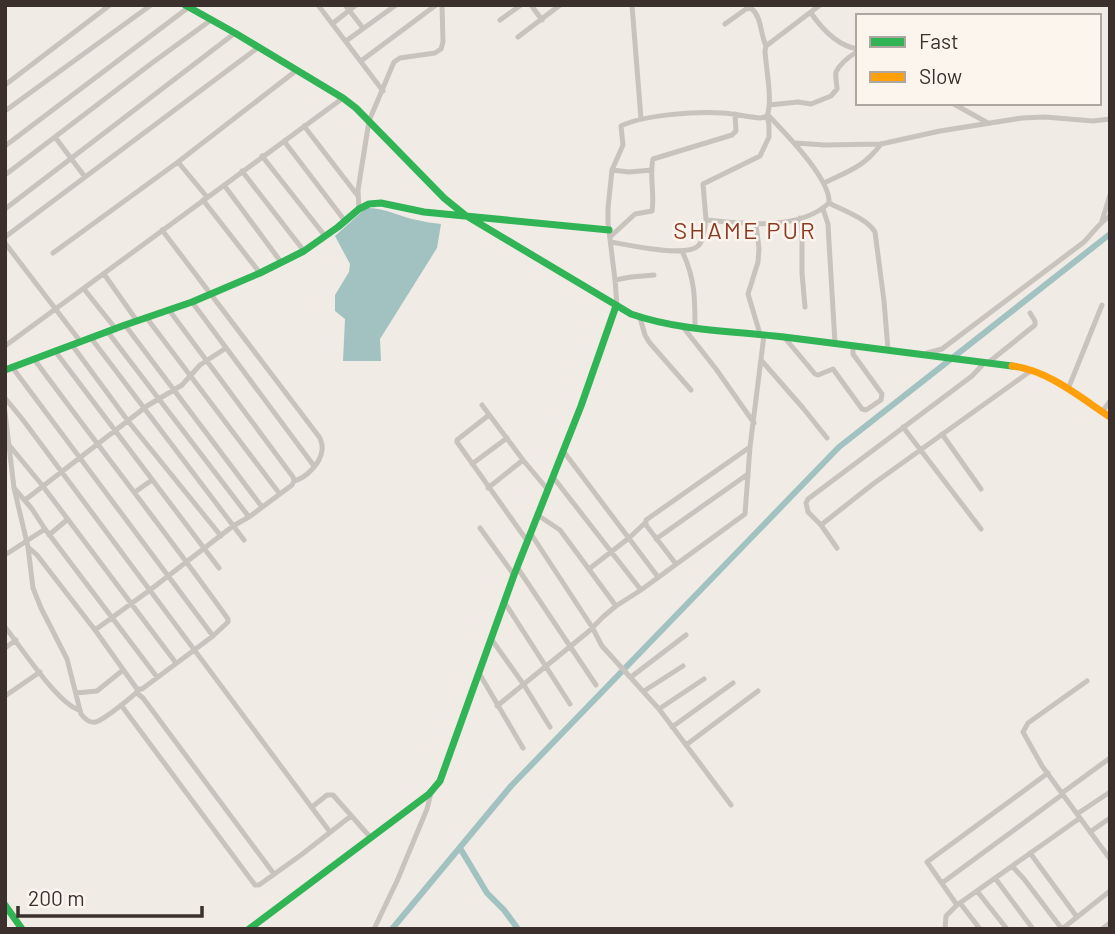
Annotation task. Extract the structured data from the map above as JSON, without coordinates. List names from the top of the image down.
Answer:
{
  "districts": ["SHAME PUR"],
  "legend": ["Fast", "Slow"],
  "scale_bar": "200 m"
}
